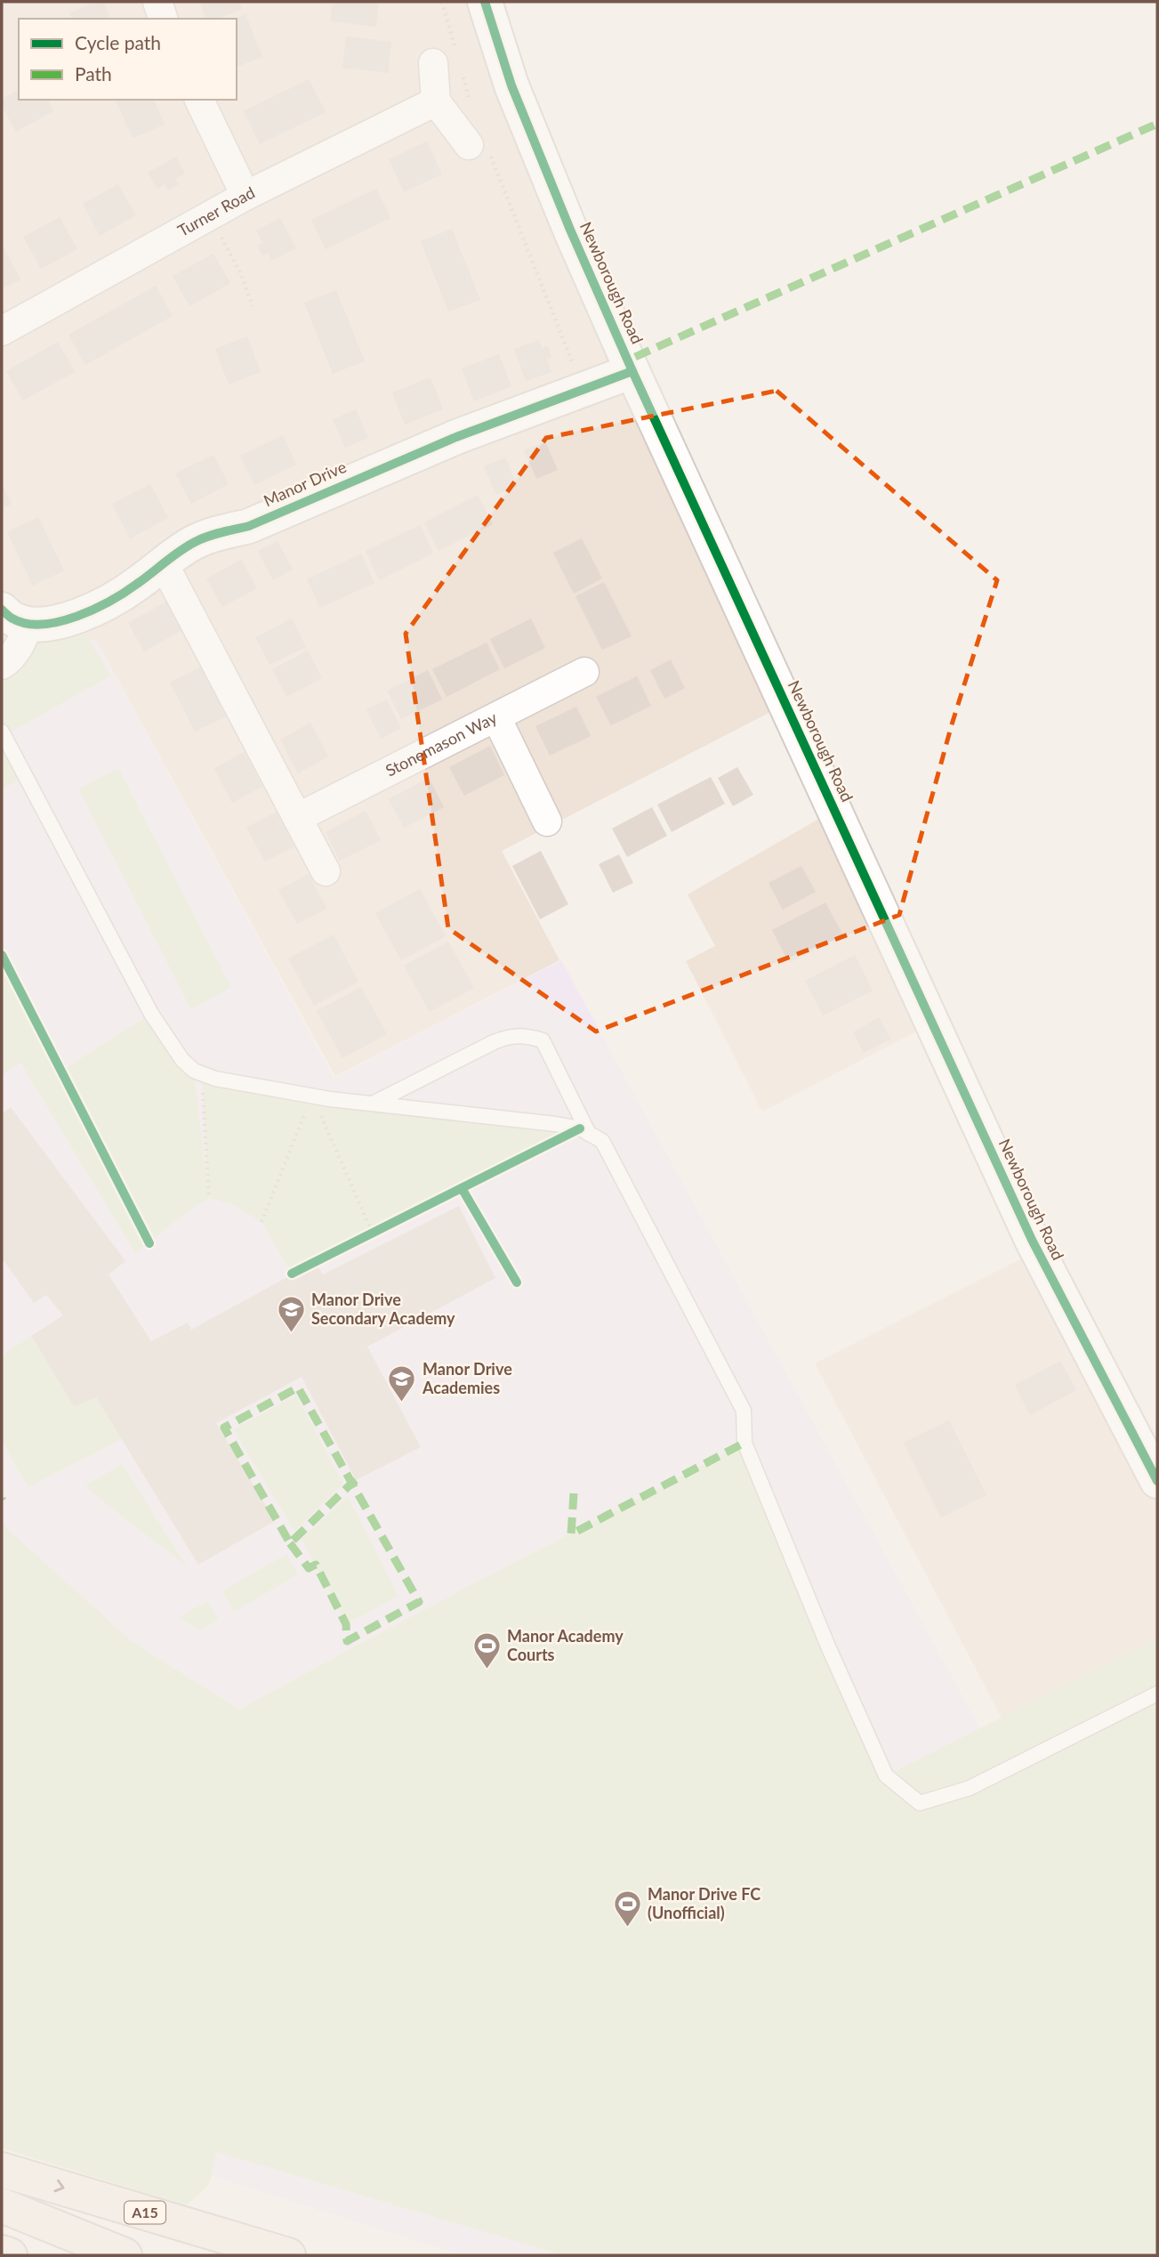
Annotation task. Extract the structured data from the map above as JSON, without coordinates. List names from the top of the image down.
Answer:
{
  "streets": {
    "highway": ["A15"],
    "street": [
      "Turner Road",
      "Newborough Road",
      "Manor Drive",
      "Stonemason Way"
    ]
  },
  "crossings": [
    ["Newborough Road", "Manor Drive"]
  ],
  "places": {
    "school or university": ["Manor Drive Secondary Academy", "Manor Drive Academies"],
    "sports": ["Manor Academy Courts", "Manor Drive FC (Unofficial)"]
  },
  "legend": ["Cycle path", "Path"]
}
